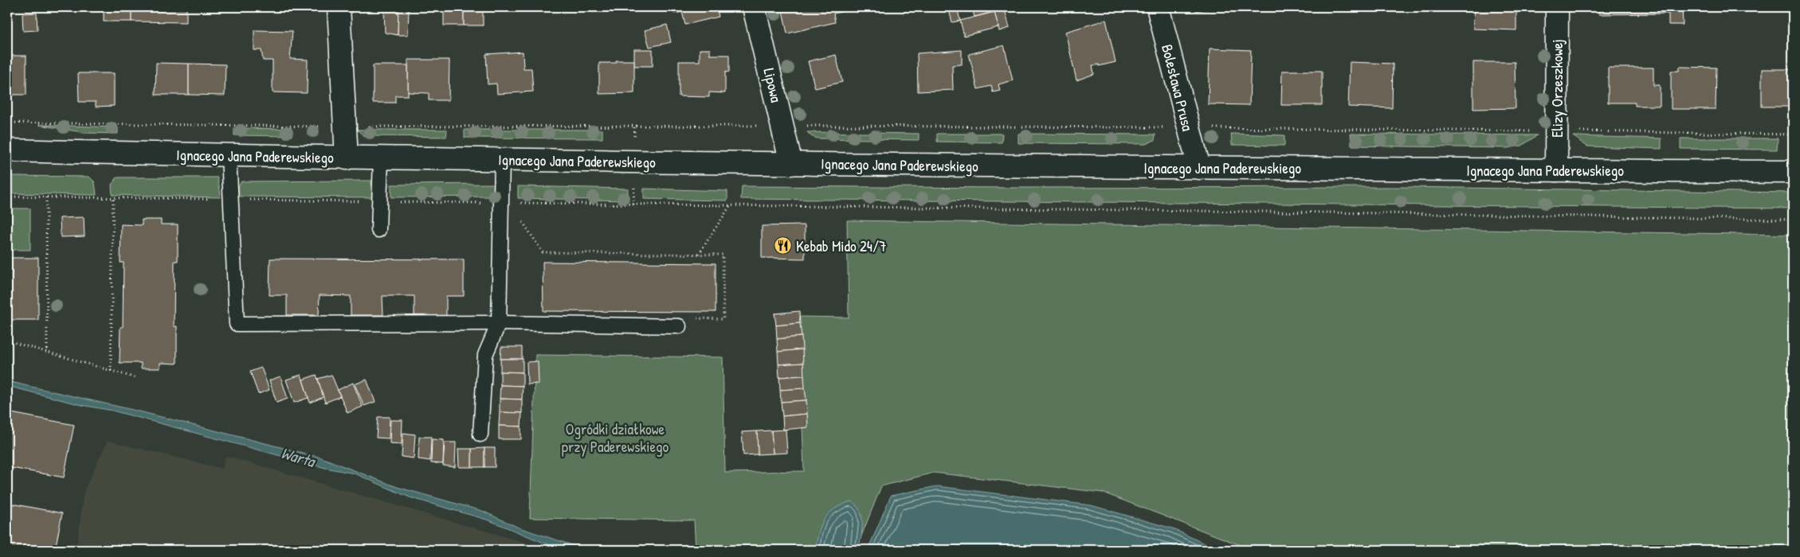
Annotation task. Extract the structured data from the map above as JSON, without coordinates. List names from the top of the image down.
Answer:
{
  "streets": {
    "main road": [
      "Lipowa",
      "Bolesława Prusa",
      "Elizy Orzeszkowej",
      "Ignacego Jana Paderewskiego"
    ]
  },
  "crossings": [
    ["Lipowa", "Ignacego Jana Paderewskiego"],
    ["Bolesława Prusa", "Ignacego Jana Paderewskiego"],
    ["Elizy Orzeszkowej", "Ignacego Jana Paderewskiego"]
  ],
  "water": ["Warta"],
  "parks": ["Ogródki działkowe przy Paderewskiego"],
  "places": {
    "restaurant": ["Kebab Mido 24/7"]
  }
}
